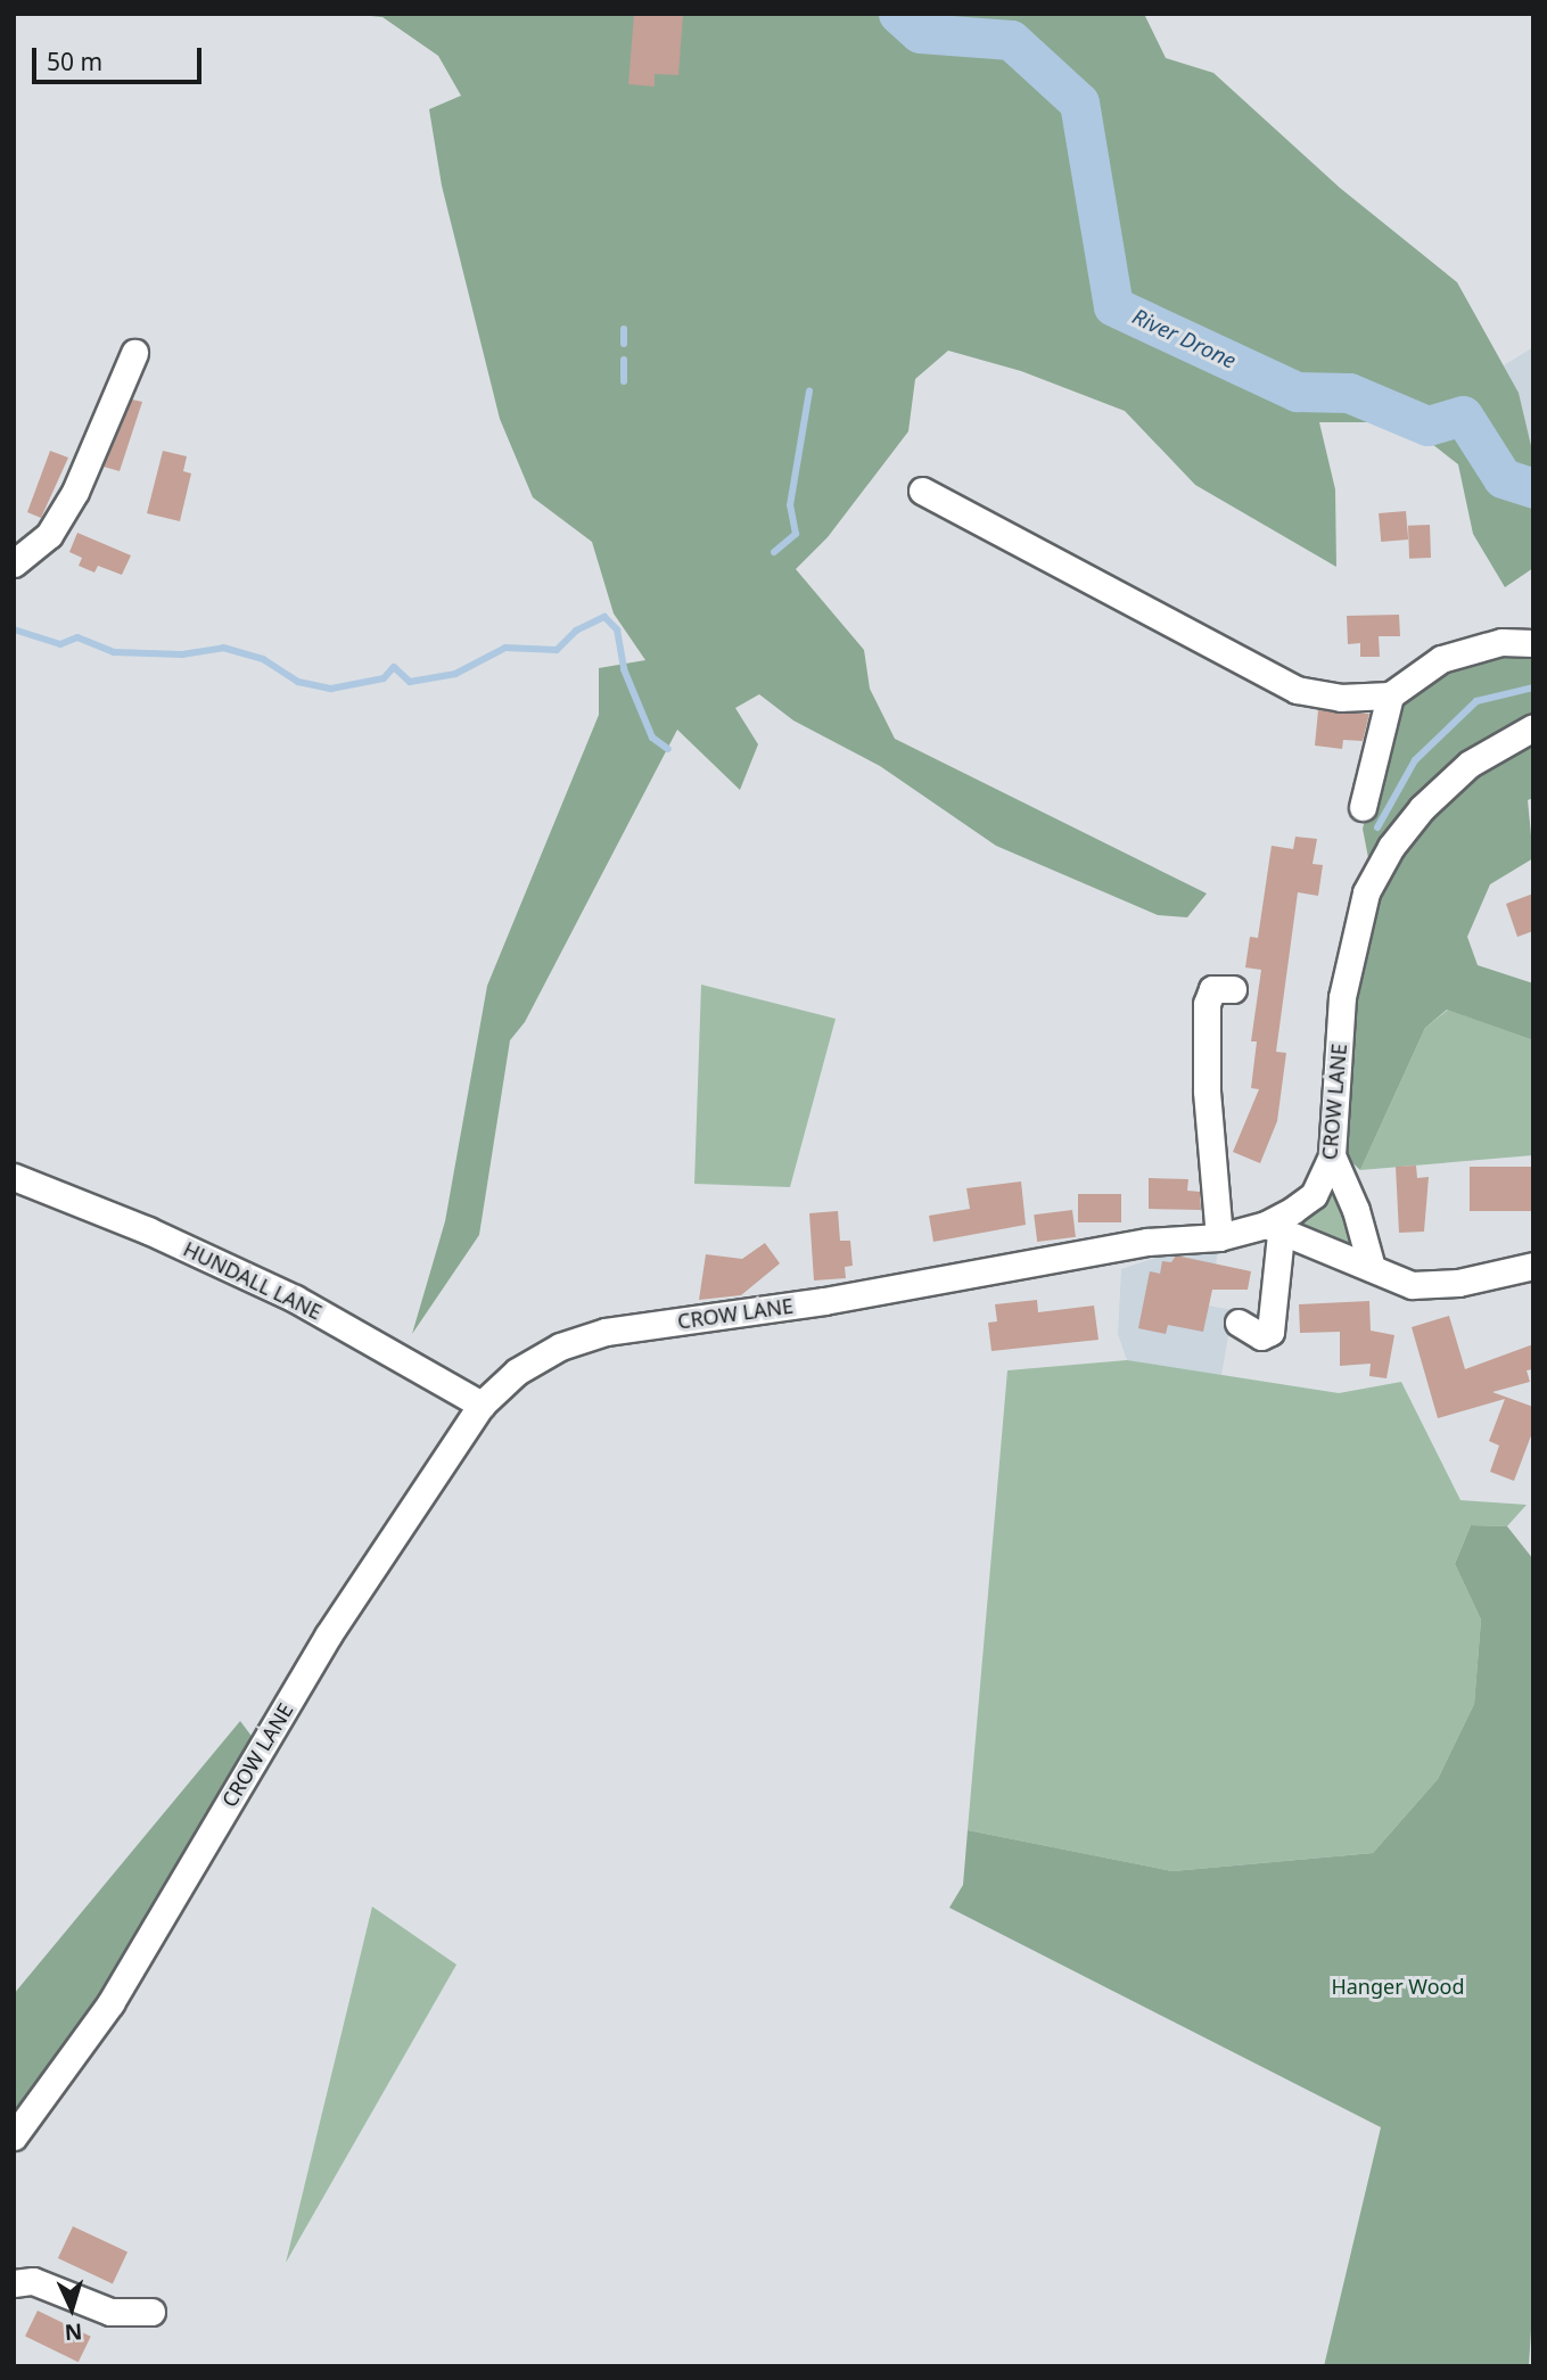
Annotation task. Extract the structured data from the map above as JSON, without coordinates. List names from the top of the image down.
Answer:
{
  "streets": {
    "street": ["CROW LANE", "HUNDALL LANE"]
  },
  "crossings": [
    ["CROW LANE", "HUNDALL LANE"]
  ],
  "water": ["River Drone"],
  "parks": ["Hanger Wood"],
  "scale_bar": "50 m",
  "north": "bottom"
}
